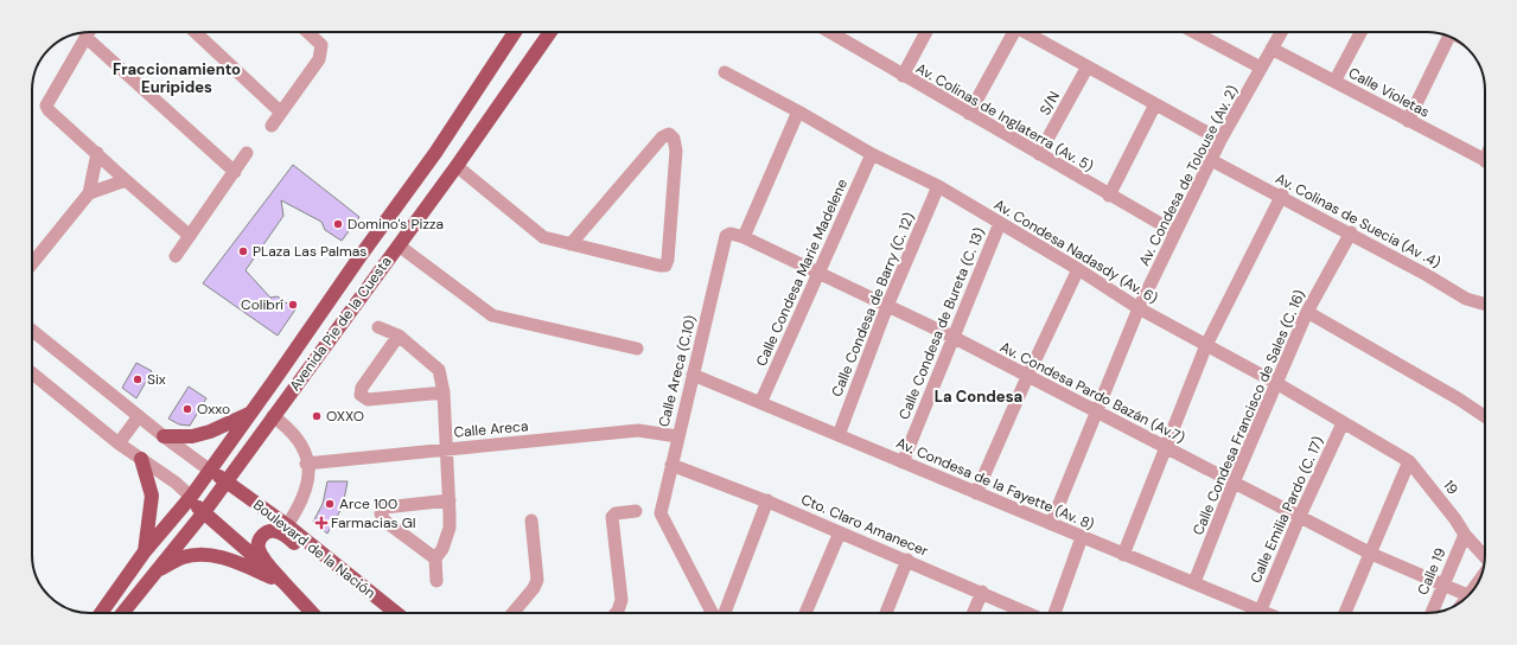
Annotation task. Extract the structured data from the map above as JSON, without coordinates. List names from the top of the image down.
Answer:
{
  "streets": {
    "main road": ["Avenida Pie de la Cuesta", "Boulevard de la Nación"],
    "street": [
      "Calle Violetas",
      "S/N",
      "Av. Colinas de Inglaterra (Av. 5)",
      "Av. Condesa de Tolouse (Av. 2)",
      "Av. Colinas de Suecia (Av .4)",
      "Av. Condesa Nadasdy (Av. 6)",
      "Calle Condesa Marie Madelene",
      "Calle Condesa de Barry (C. 12)",
      "Calle Condesa de Bureta (C. 13)",
      "Calle Areca (C.10)",
      "Av. Condesa Pardo Bazán (Av.7)",
      "Calle Condesa Francisco de Sales (C. 16)",
      "Calle Areca",
      "Av. Condesa de la Fayette (Av. 8)",
      "19",
      "Calle Emilia Pardo (C. 17)",
      "Cto. Claro Amanecer",
      "Calle 19"
    ]
  },
  "crossings": [
    ["Calle Violetas", "Av. Condesa de Tolouse (Av. 2)"],
    ["S/N", "Av. Colinas de Inglaterra (Av. 5)"],
    ["Av. Colinas de Inglaterra (Av. 5)", "Av. Condesa de Tolouse (Av. 2)"],
    ["Av. Condesa de Tolouse (Av. 2)", "Av. Colinas de Suecia (Av .4)"],
    ["Av. Condesa de Tolouse (Av. 2)", "Av. Condesa Nadasdy (Av. 6)"],
    ["Av. Condesa de Tolouse (Av. 2)", "Av. Condesa Pardo Bazán (Av.7)"],
    ["Av. Condesa de Tolouse (Av. 2)", "Av. Condesa de la Fayette (Av. 8)"],
    ["Av. Colinas de Suecia (Av .4)", "Calle Condesa Francisco de Sales (C. 16)"],
    ["Av. Condesa Nadasdy (Av. 6)", "Calle Condesa Marie Madelene"],
    ["Av. Condesa Nadasdy (Av. 6)", "Calle Condesa de Barry (C. 12)"],
    ["Av. Condesa Nadasdy (Av. 6)", "Calle Condesa de Bureta (C. 13)"],
    ["Av. Condesa Nadasdy (Av. 6)", "Calle Condesa Francisco de Sales (C. 16)"],
    ["Av. Condesa Nadasdy (Av. 6)", "19"],
    ["Av. Condesa Nadasdy (Av. 6)", "Calle Emilia Pardo (C. 17)"],
    ["Calle Condesa Marie Madelene", "Av. Condesa Pardo Bazán (Av.7)"],
    ["Calle Condesa Marie Madelene", "Av. Condesa de la Fayette (Av. 8)"],
    ["Calle Condesa de Barry (C. 12)", "Av. Condesa Pardo Bazán (Av.7)"],
    ["Calle Condesa de Barry (C. 12)", "Av. Condesa de la Fayette (Av. 8)"],
    ["Avenida Pie de la Cuesta", "Boulevard de la Nación"],
    ["Calle Condesa de Bureta (C. 13)", "Av. Condesa Pardo Bazán (Av.7)"],
    ["Calle Condesa de Bureta (C. 13)", "Av. Condesa de la Fayette (Av. 8)"],
    ["Calle Areca (C.10)", "Av. Condesa Pardo Bazán (Av.7)"],
    ["Calle Areca (C.10)", "Calle Areca"],
    ["Calle Areca (C.10)", "Av. Condesa de la Fayette (Av. 8)"],
    ["Calle Areca (C.10)", "Cto. Claro Amanecer"],
    ["Av. Condesa Pardo Bazán (Av.7)", "Calle Condesa Francisco de Sales (C. 16)"],
    ["Av. Condesa Pardo Bazán (Av.7)", "Calle Emilia Pardo (C. 17)"],
    ["Av. Condesa Pardo Bazán (Av.7)", "Calle 19"],
    ["Calle Condesa Francisco de Sales (C. 16)", "Av. Condesa de la Fayette (Av. 8)"],
    ["Av. Condesa de la Fayette (Av. 8)", "Calle Emilia Pardo (C. 17)"],
    ["19", "Calle 19"]
  ],
  "districts": ["Fraccionamiento Euripides", "La Condesa"],
  "places": {
    "other": [
      "Domino's Pizza",
      "PLaza Las Palmas",
      "Colibrí",
      "Six",
      "Oxxo",
      "OXXO",
      "Arce 100"
    ],
    "health": ["Farmacias GI"]
  }
}
